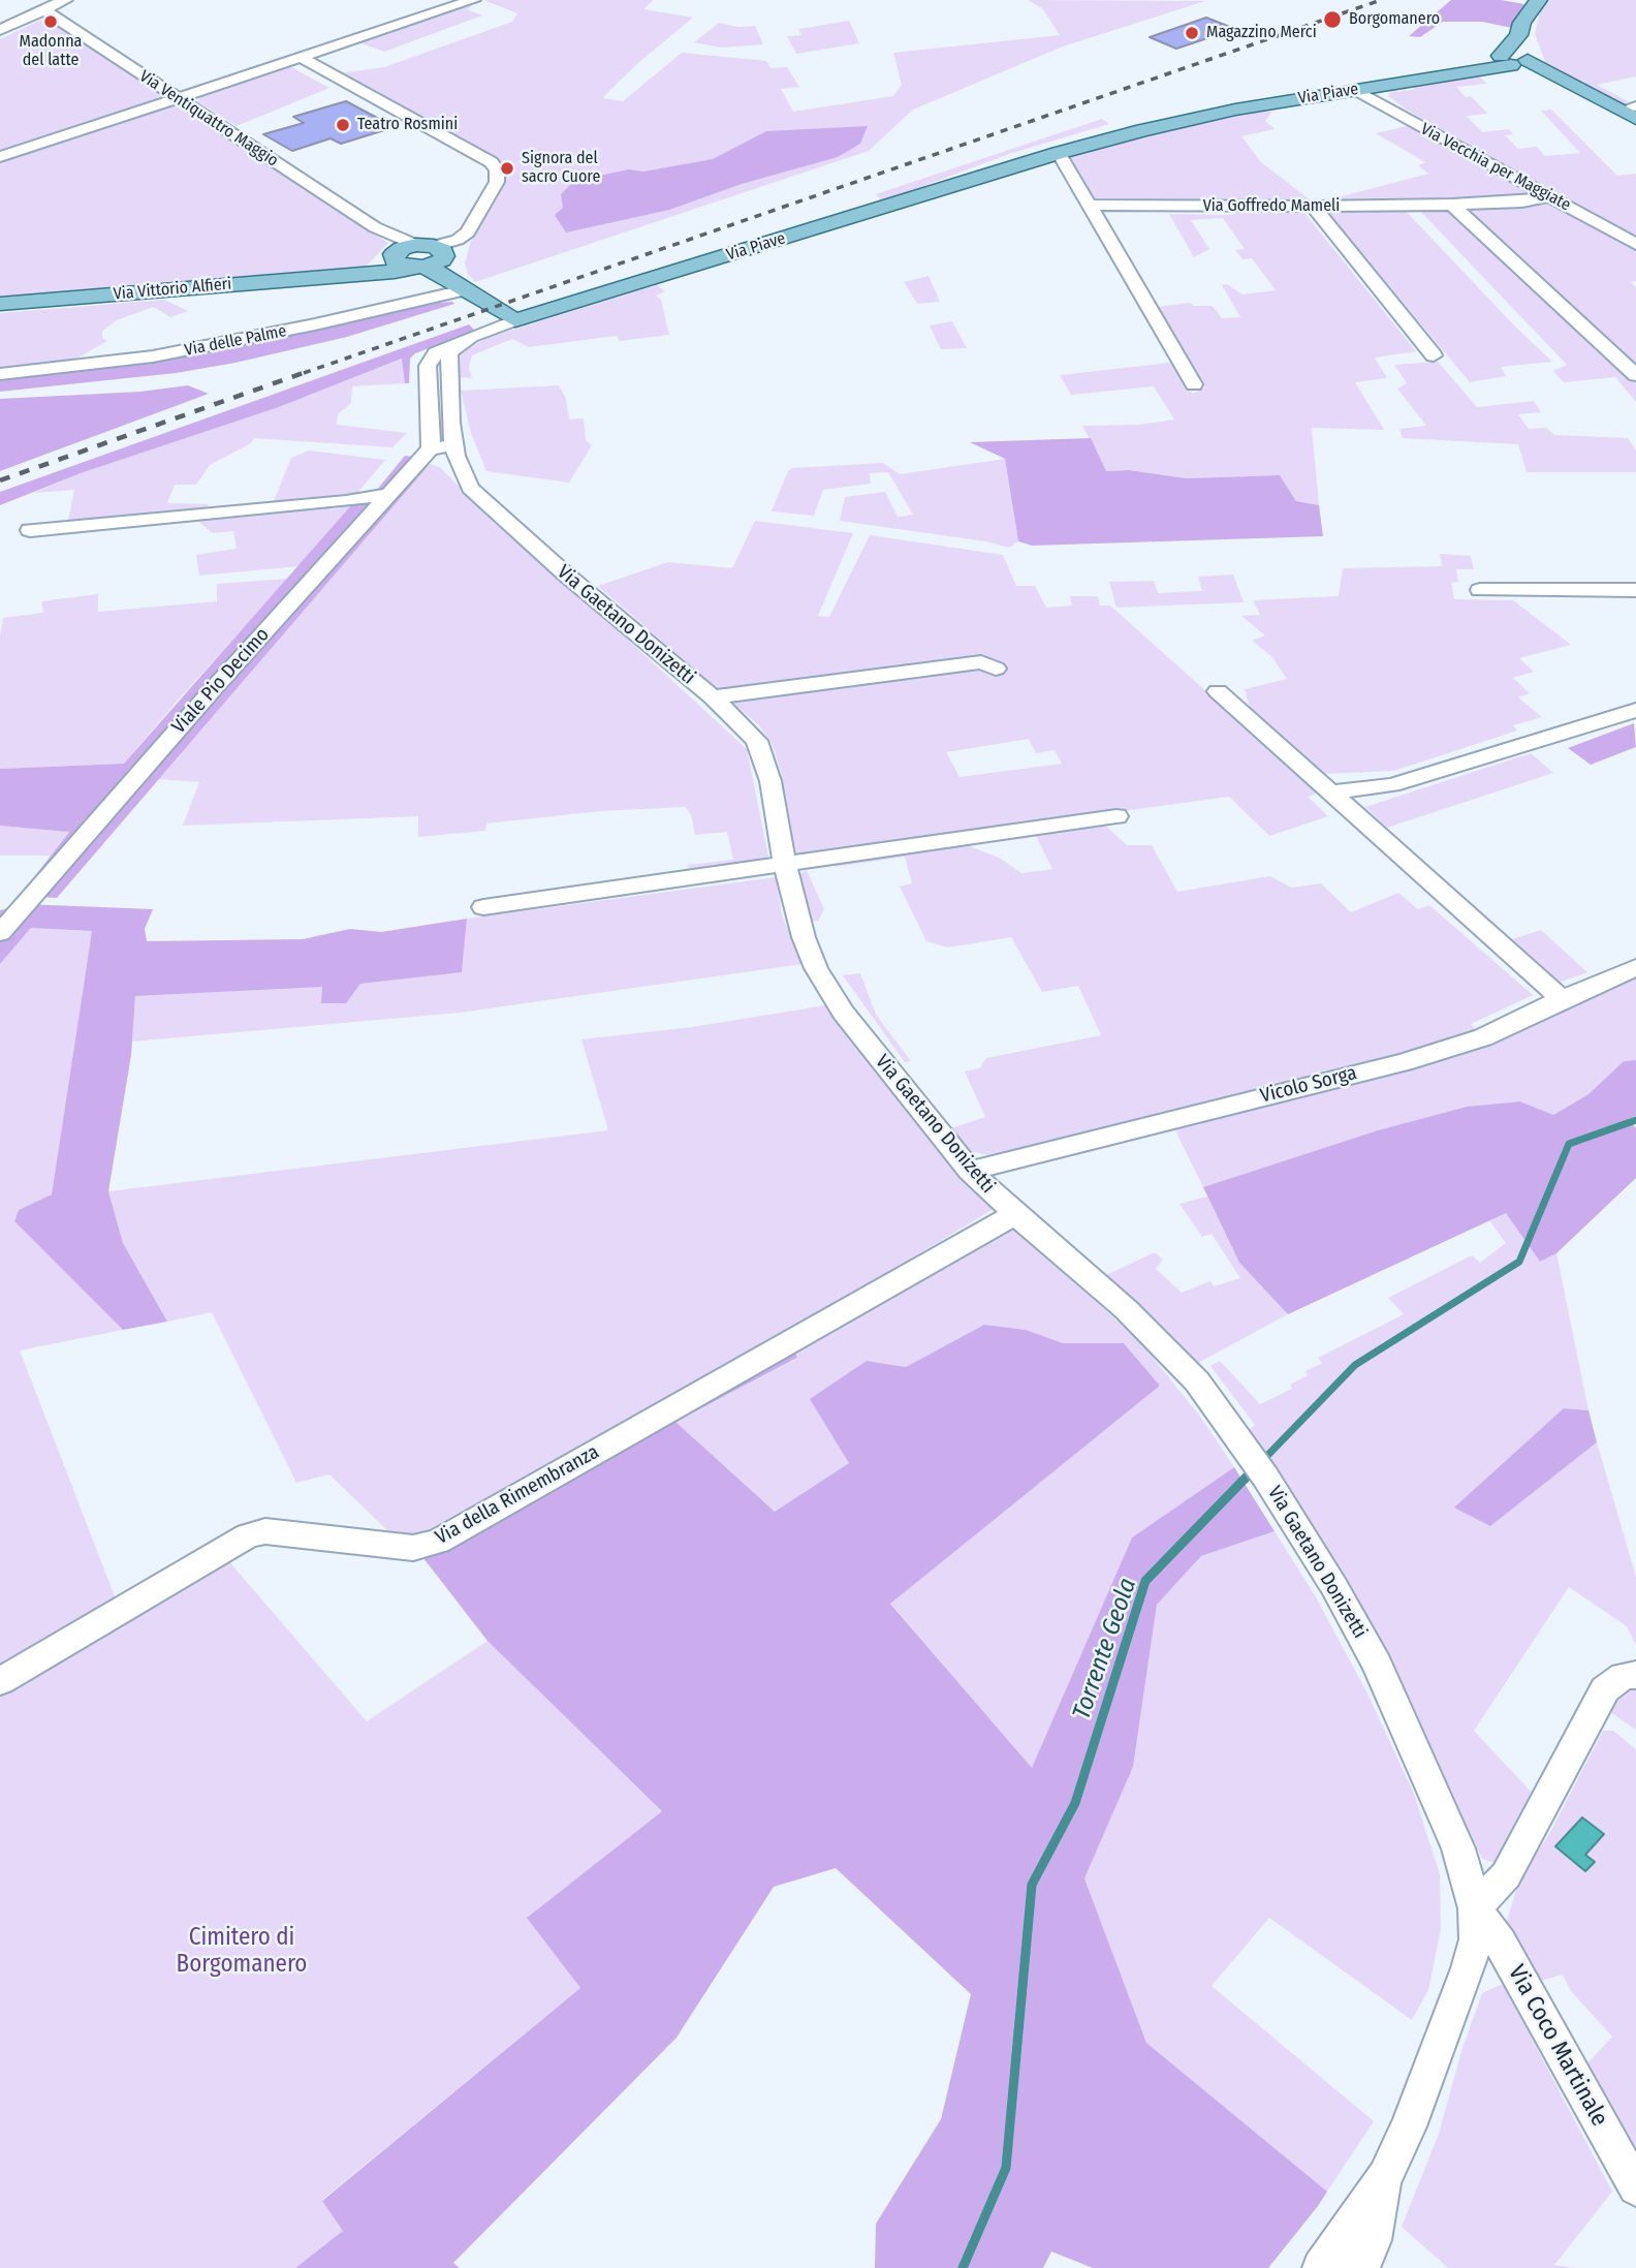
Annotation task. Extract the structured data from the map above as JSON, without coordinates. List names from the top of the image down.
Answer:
{
  "streets": {
    "main road": ["Via Piave", "Via Vittorio Alfieri"],
    "street": [
      "Via Ventiquattro Maggio",
      "Via Vecchia per Maggiate",
      "Via Goffredo Mameli",
      "Via delle Palme",
      "Via Gaetano Donizetti",
      "Viale Pio Decimo",
      "Vicolo Sorga",
      "Via della Rimembranza",
      "Via Coco Martinale"
    ]
  },
  "crossings": [
    ["Via Piave", "Via Vecchia per Maggiate"],
    ["Via Piave", "Via Gaetano Donizetti"],
    ["Via Vecchia per Maggiate", "Via Goffredo Mameli"],
    ["Via Gaetano Donizetti", "Viale Pio Decimo"],
    ["Via Gaetano Donizetti", "Vicolo Sorga"],
    ["Via Gaetano Donizetti", "Via della Rimembranza"],
    ["Via Gaetano Donizetti", "Via Coco Martinale"]
  ],
  "water": ["Torrente Geola"],
  "parks": ["Cimitero di Borgomanero"],
  "places": [
    "Borgomanero",
    "Madonna del latte",
    "Magazzino Merci",
    "Teatro Rosmini",
    "Signora del sacro Cuore"
  ]
}
